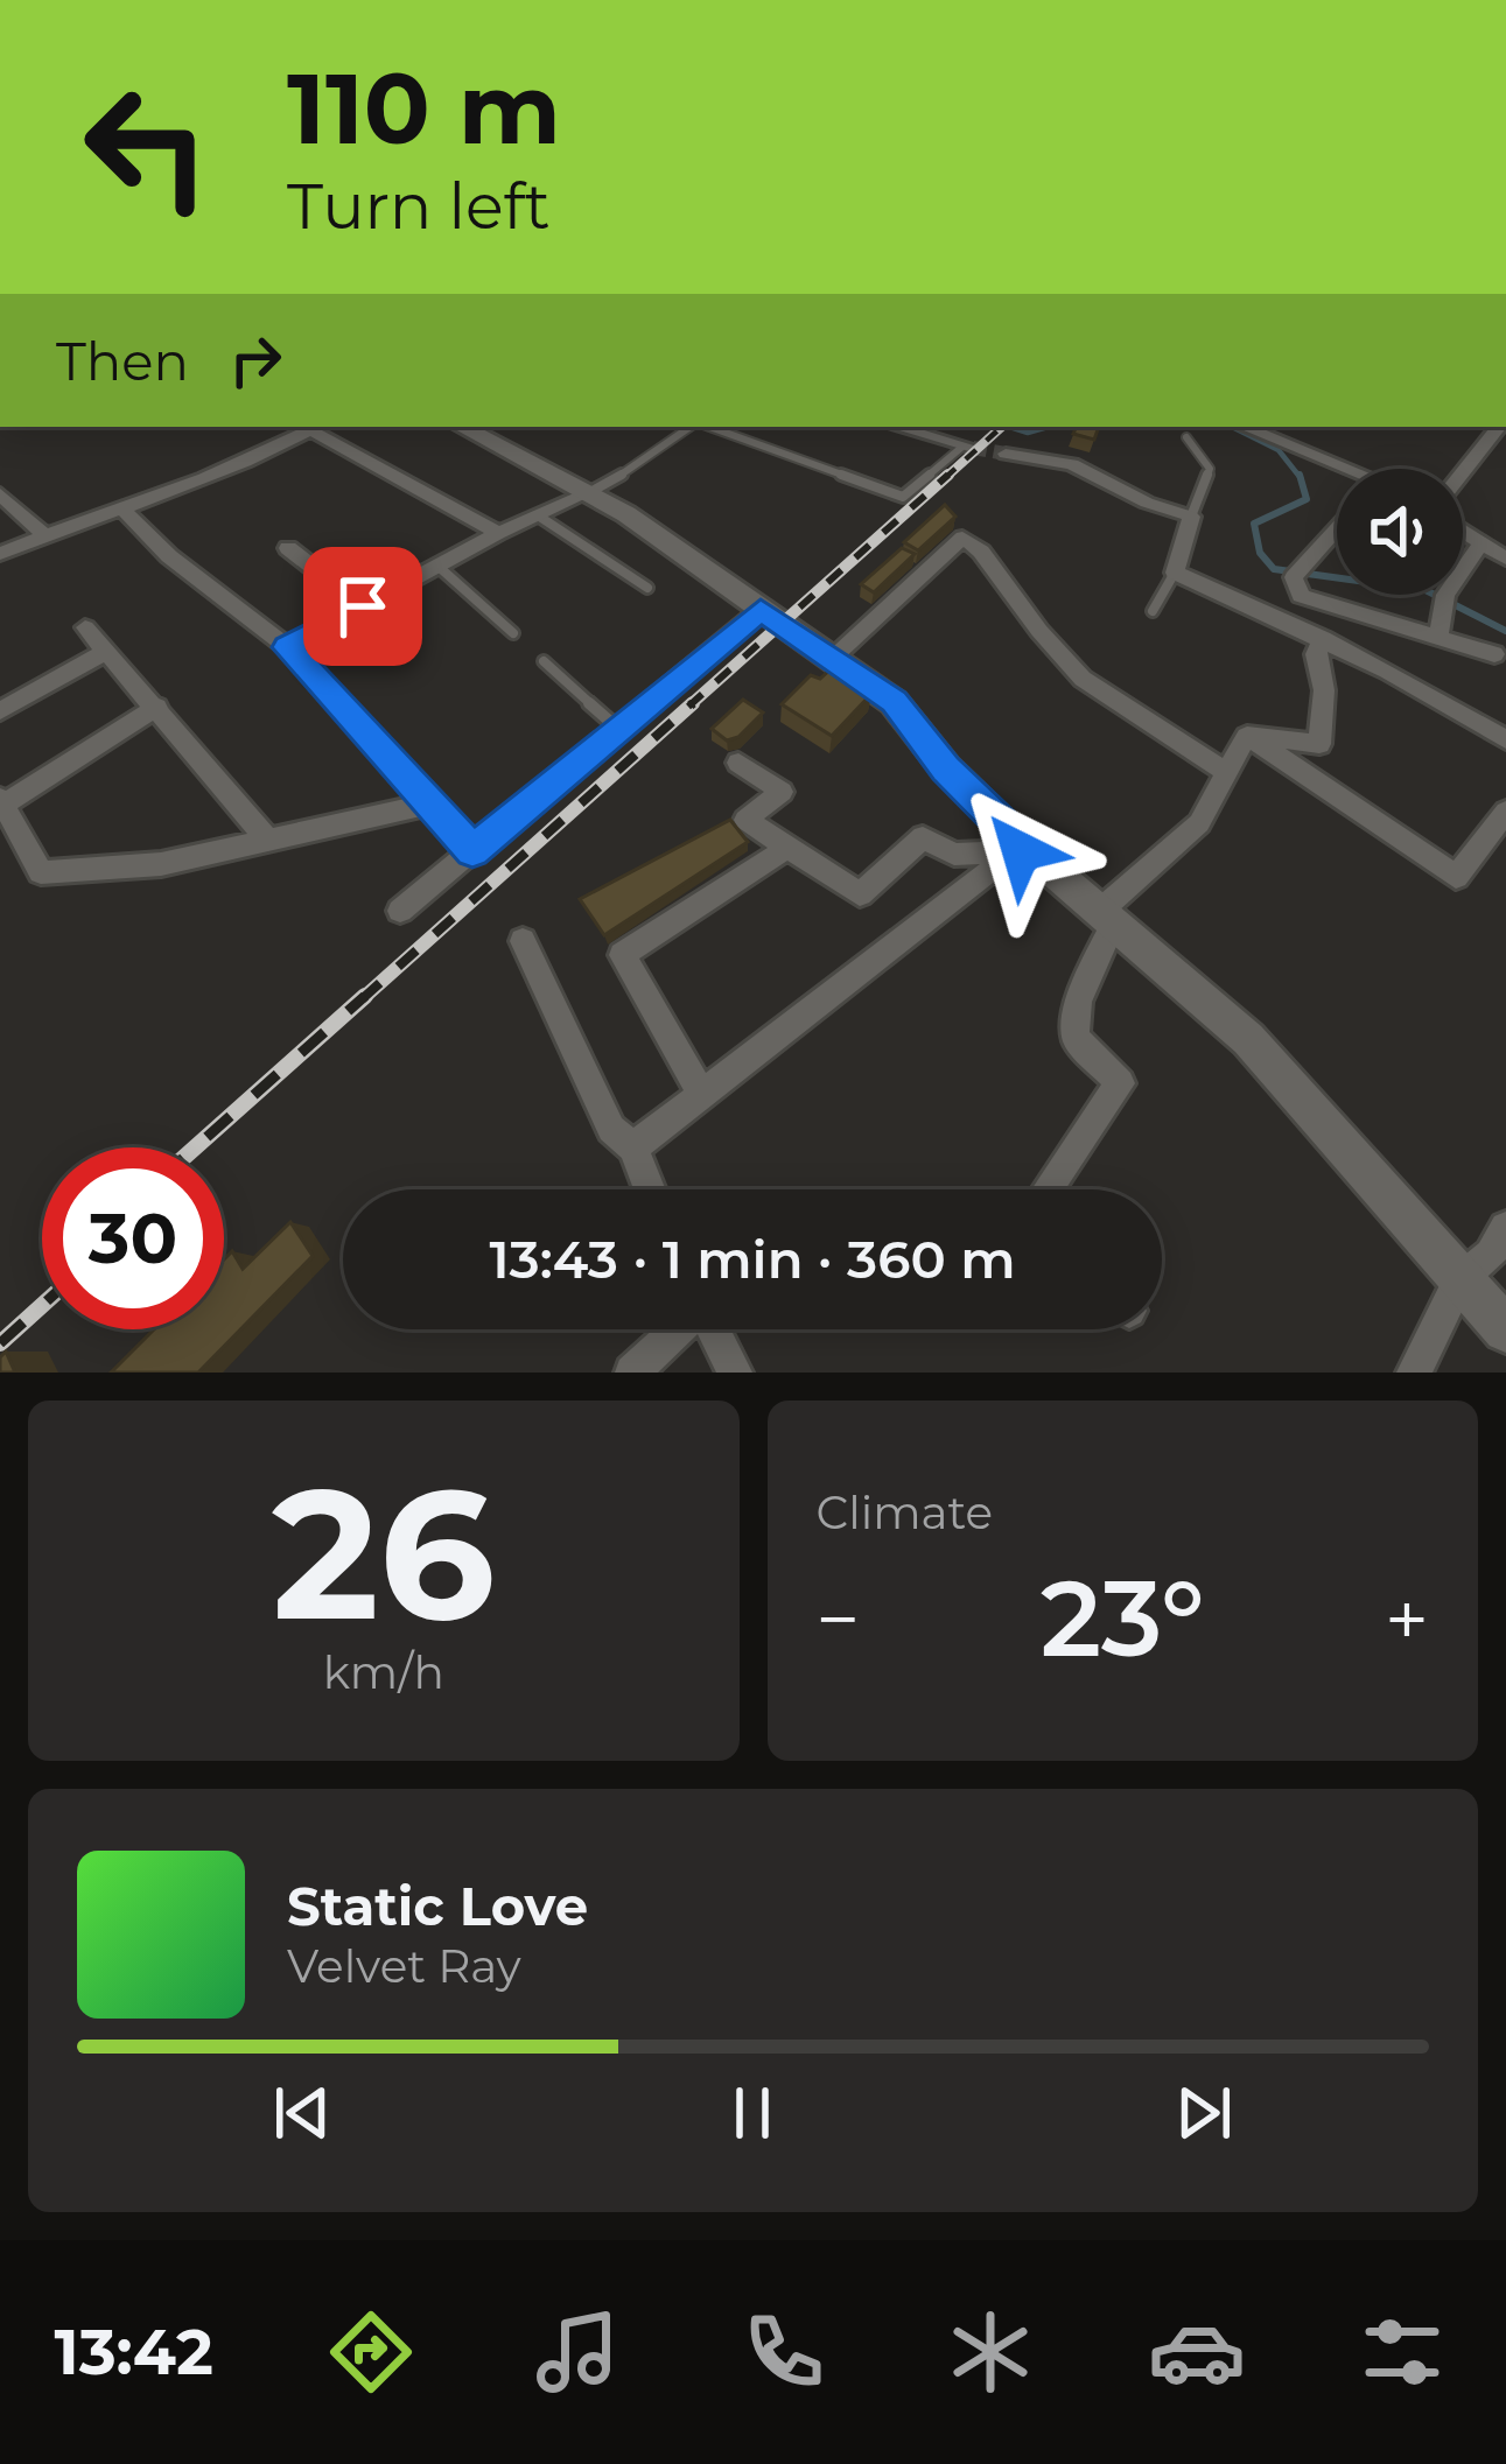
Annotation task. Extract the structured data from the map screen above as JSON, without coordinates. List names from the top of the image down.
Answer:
{
  "page": {
    "turn": ["110 m", "Turn left"],
    "then": "Then",
    "limit": "30",
    "trip": "13:43 · 1 min · 360 m",
    "tile": [
      ["26", "km/h"],
      "Climate"
    ],
    "heat": ["−", "23°", "+"],
    "song": ["Static Love", "Velvet Ray"],
    "tabs": "13:42"
  }
}
